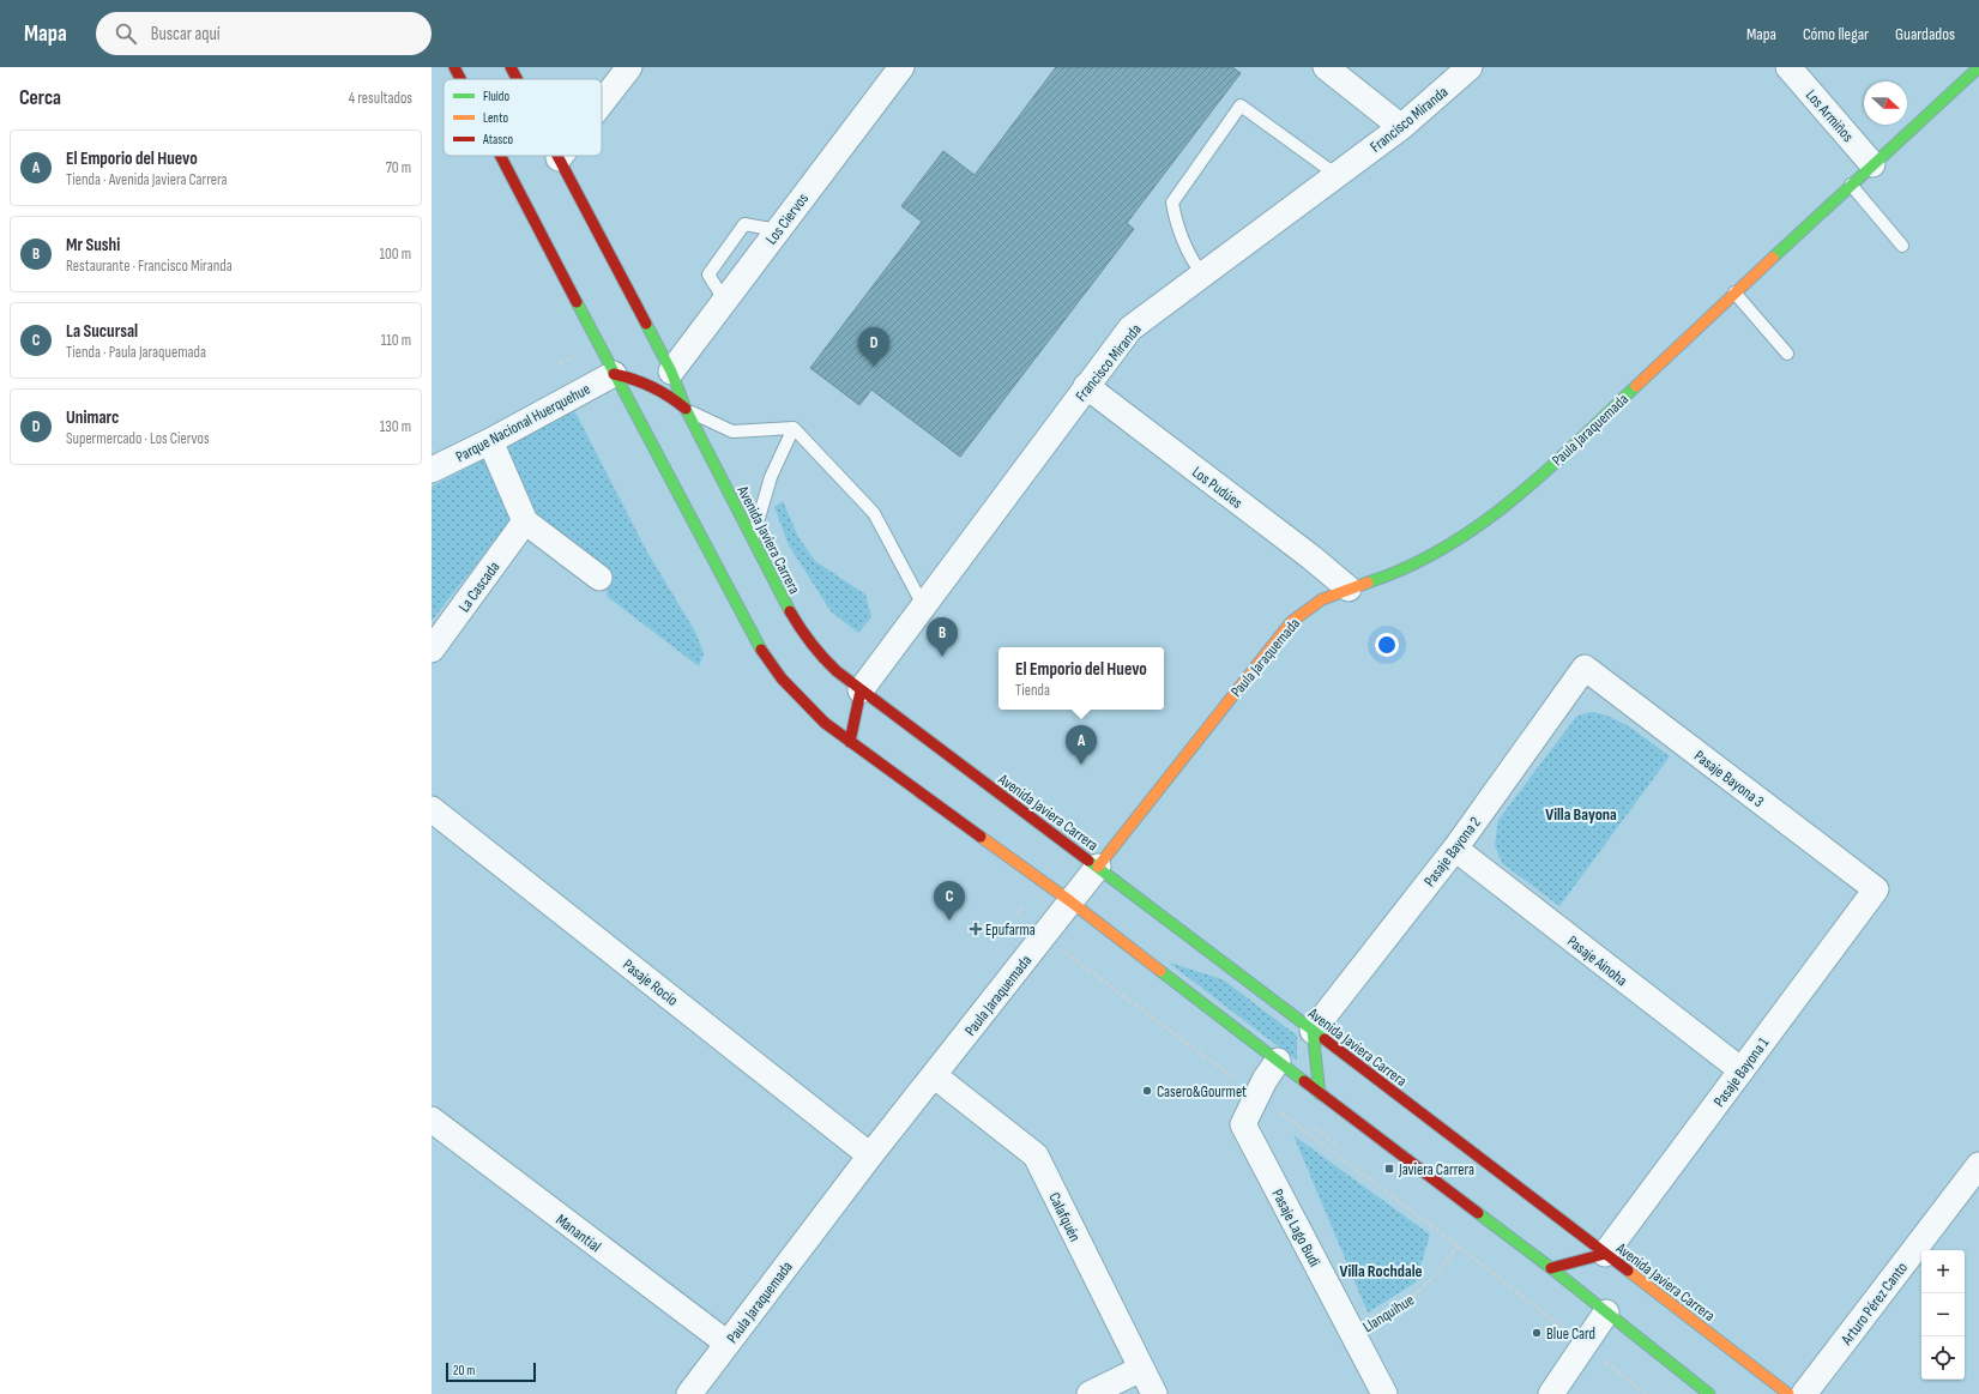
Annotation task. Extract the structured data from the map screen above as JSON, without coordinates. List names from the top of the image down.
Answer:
{
  "streets": {
    "main road": ["Paula Jaraquemada", "Avenida Javiera Carrera"],
    "street": [
      "Los Armiños",
      "Francisco Miranda",
      "Los Ciervos",
      "Parque Nacional Huerquehue",
      "Los Pudúes",
      "La Cascada",
      "Pasaje Bayona 3",
      "Pasaje Bayona 2",
      "Pasaje Ainoha",
      "Pasaje Rocío",
      "Pasaje Bayona 1",
      "Calafquén",
      "Pasaje Lago Budi",
      "Manantial",
      "Arturo Pérez Canto"
    ],
    "path": ["Llanquihue"]
  },
  "crossings": [
    ["Los Armiños", "Paula Jaraquemada"],
    ["Francisco Miranda", "Los Pudúes"],
    ["Francisco Miranda", "Avenida Javiera Carrera"],
    ["Los Ciervos", "Avenida Javiera Carrera"],
    ["Paula Jaraquemada", "Los Pudúes"],
    ["Paula Jaraquemada", "Avenida Javiera Carrera"],
    ["Paula Jaraquemada", "Pasaje Rocío"],
    ["Paula Jaraquemada", "Calafquén"],
    ["Paula Jaraquemada", "Manantial"],
    ["Avenida Javiera Carrera", "Pasaje Bayona 2"],
    ["Avenida Javiera Carrera", "Pasaje Bayona 1"],
    ["Pasaje Bayona 3", "Pasaje Bayona 2"],
    ["Pasaje Bayona 3", "Pasaje Bayona 1"],
    ["Pasaje Bayona 2", "Pasaje Ainoha"],
    ["Pasaje Ainoha", "Pasaje Bayona 1"],
    ["Pasaje Lago Budi", "Llanquihue"]
  ],
  "districts": ["Villa Bayona", "Villa Rochdale"],
  "places": {
    "health": ["Epufarma"],
    "other": ["Casero&Gourmet", "Blue Card"],
    "transit": ["Javiera Carrera"]
  },
  "legend": ["Fluido", "Lento", "Atasco"],
  "scale_bar": "20 m",
  "north": "right",
  "page": {
    "header": "Mapa",
    "search": "Buscar aquí",
    "nav": ["Mapa", "Cómo llegar", "Guardados"],
    "heading": ["Cerca", "4 resultados"],
    "list": [
      {
        "mark": "A",
        "name": "El Emporio del Huevo",
        "note": "Tienda · Avenida Javiera Carrera",
        "value": "70 m"
      },
      {
        "mark": "B",
        "name": "Mr Sushi",
        "note": "Restaurante · Francisco Miranda",
        "value": "100 m"
      },
      {
        "mark": "C",
        "name": "La Sucursal",
        "note": "Tienda · Paula Jaraquemada",
        "value": "110 m"
      },
      {
        "mark": "D",
        "name": "Unimarc",
        "note": "Supermercado · Los Ciervos",
        "value": "130 m"
      }
    ],
    "pins": [
      "D",
      "B",
      "A",
      "C"
    ],
    "popup": ["El Emporio del Huevo", "Tienda"],
    "map_buttons": ["+", "−"],
    "scale": "20 m"
  }
}
